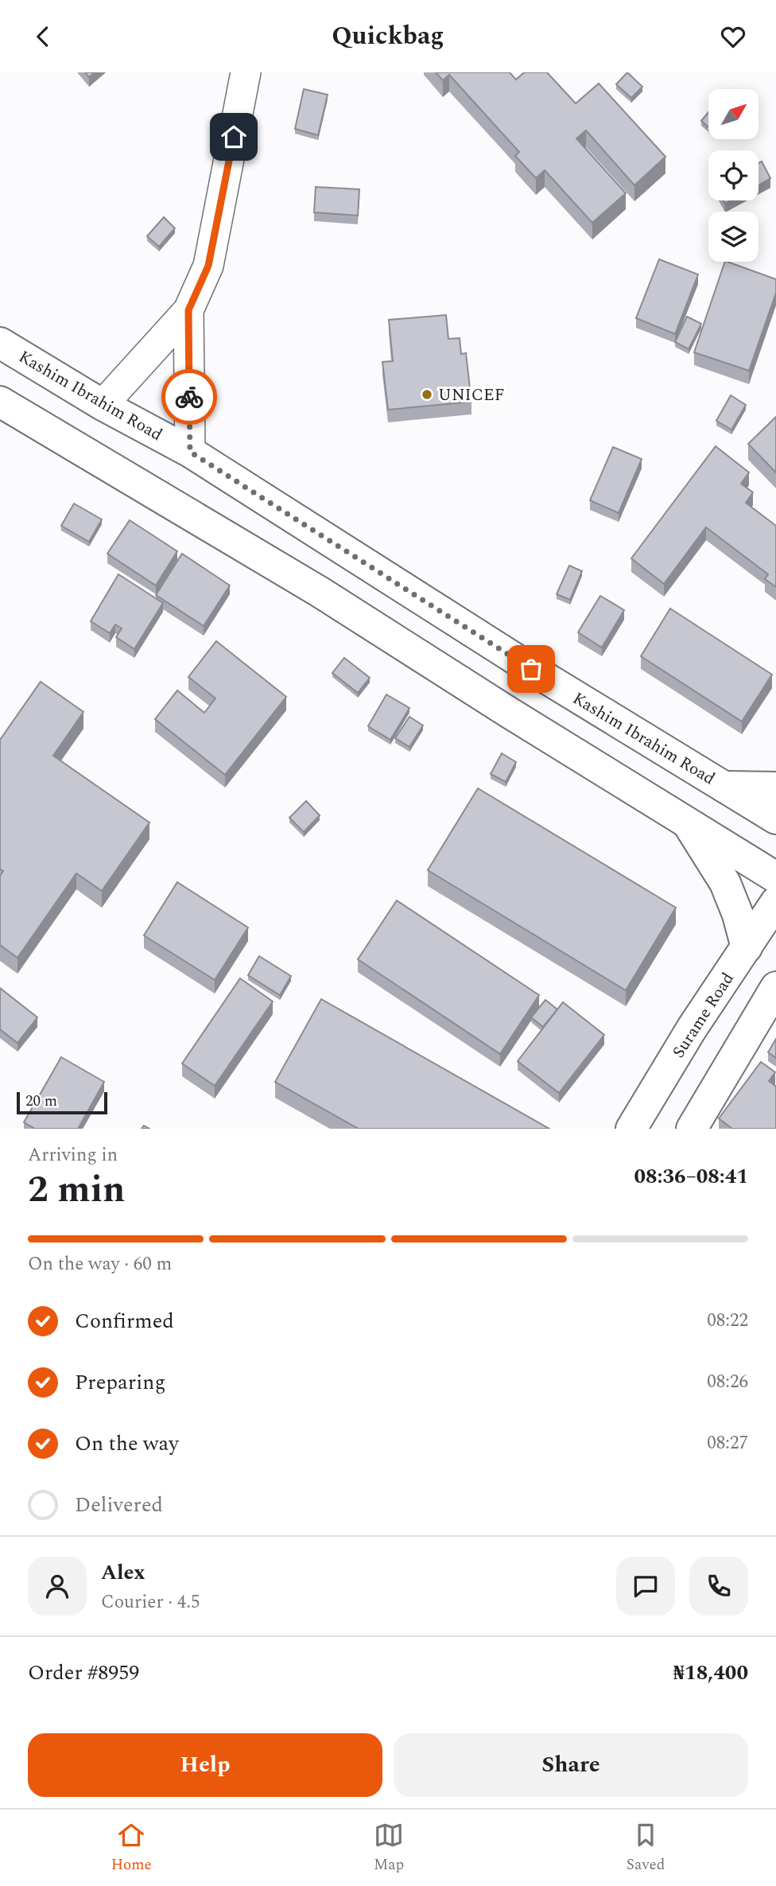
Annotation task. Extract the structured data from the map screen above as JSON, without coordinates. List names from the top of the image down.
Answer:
{
  "streets": {
    "street": ["Kashim Ibrahim Road", "Surame Road"]
  },
  "places": ["UNICEF"],
  "scale_bar": "20 m",
  "north": "top right",
  "page": {
    "header": "Quickbag",
    "scale": "20 m",
    "heading": ["2 min", "Arriving in", "08:36–08:41"],
    "panel": [
      "Alex",
      "Courier · 4.5",
      "Order #8959",
      "₦18,400"
    ],
    "bar": "On the way · 60 m",
    "list": [
      ["Confirmed", "08:22"],
      ["Preparing", "08:26"],
      ["On the way", "08:27"],
      "Delivered"
    ],
    "buttons": ["Help", "Share"],
    "tabs": ["Home", "Map", "Saved"]
  }
}
